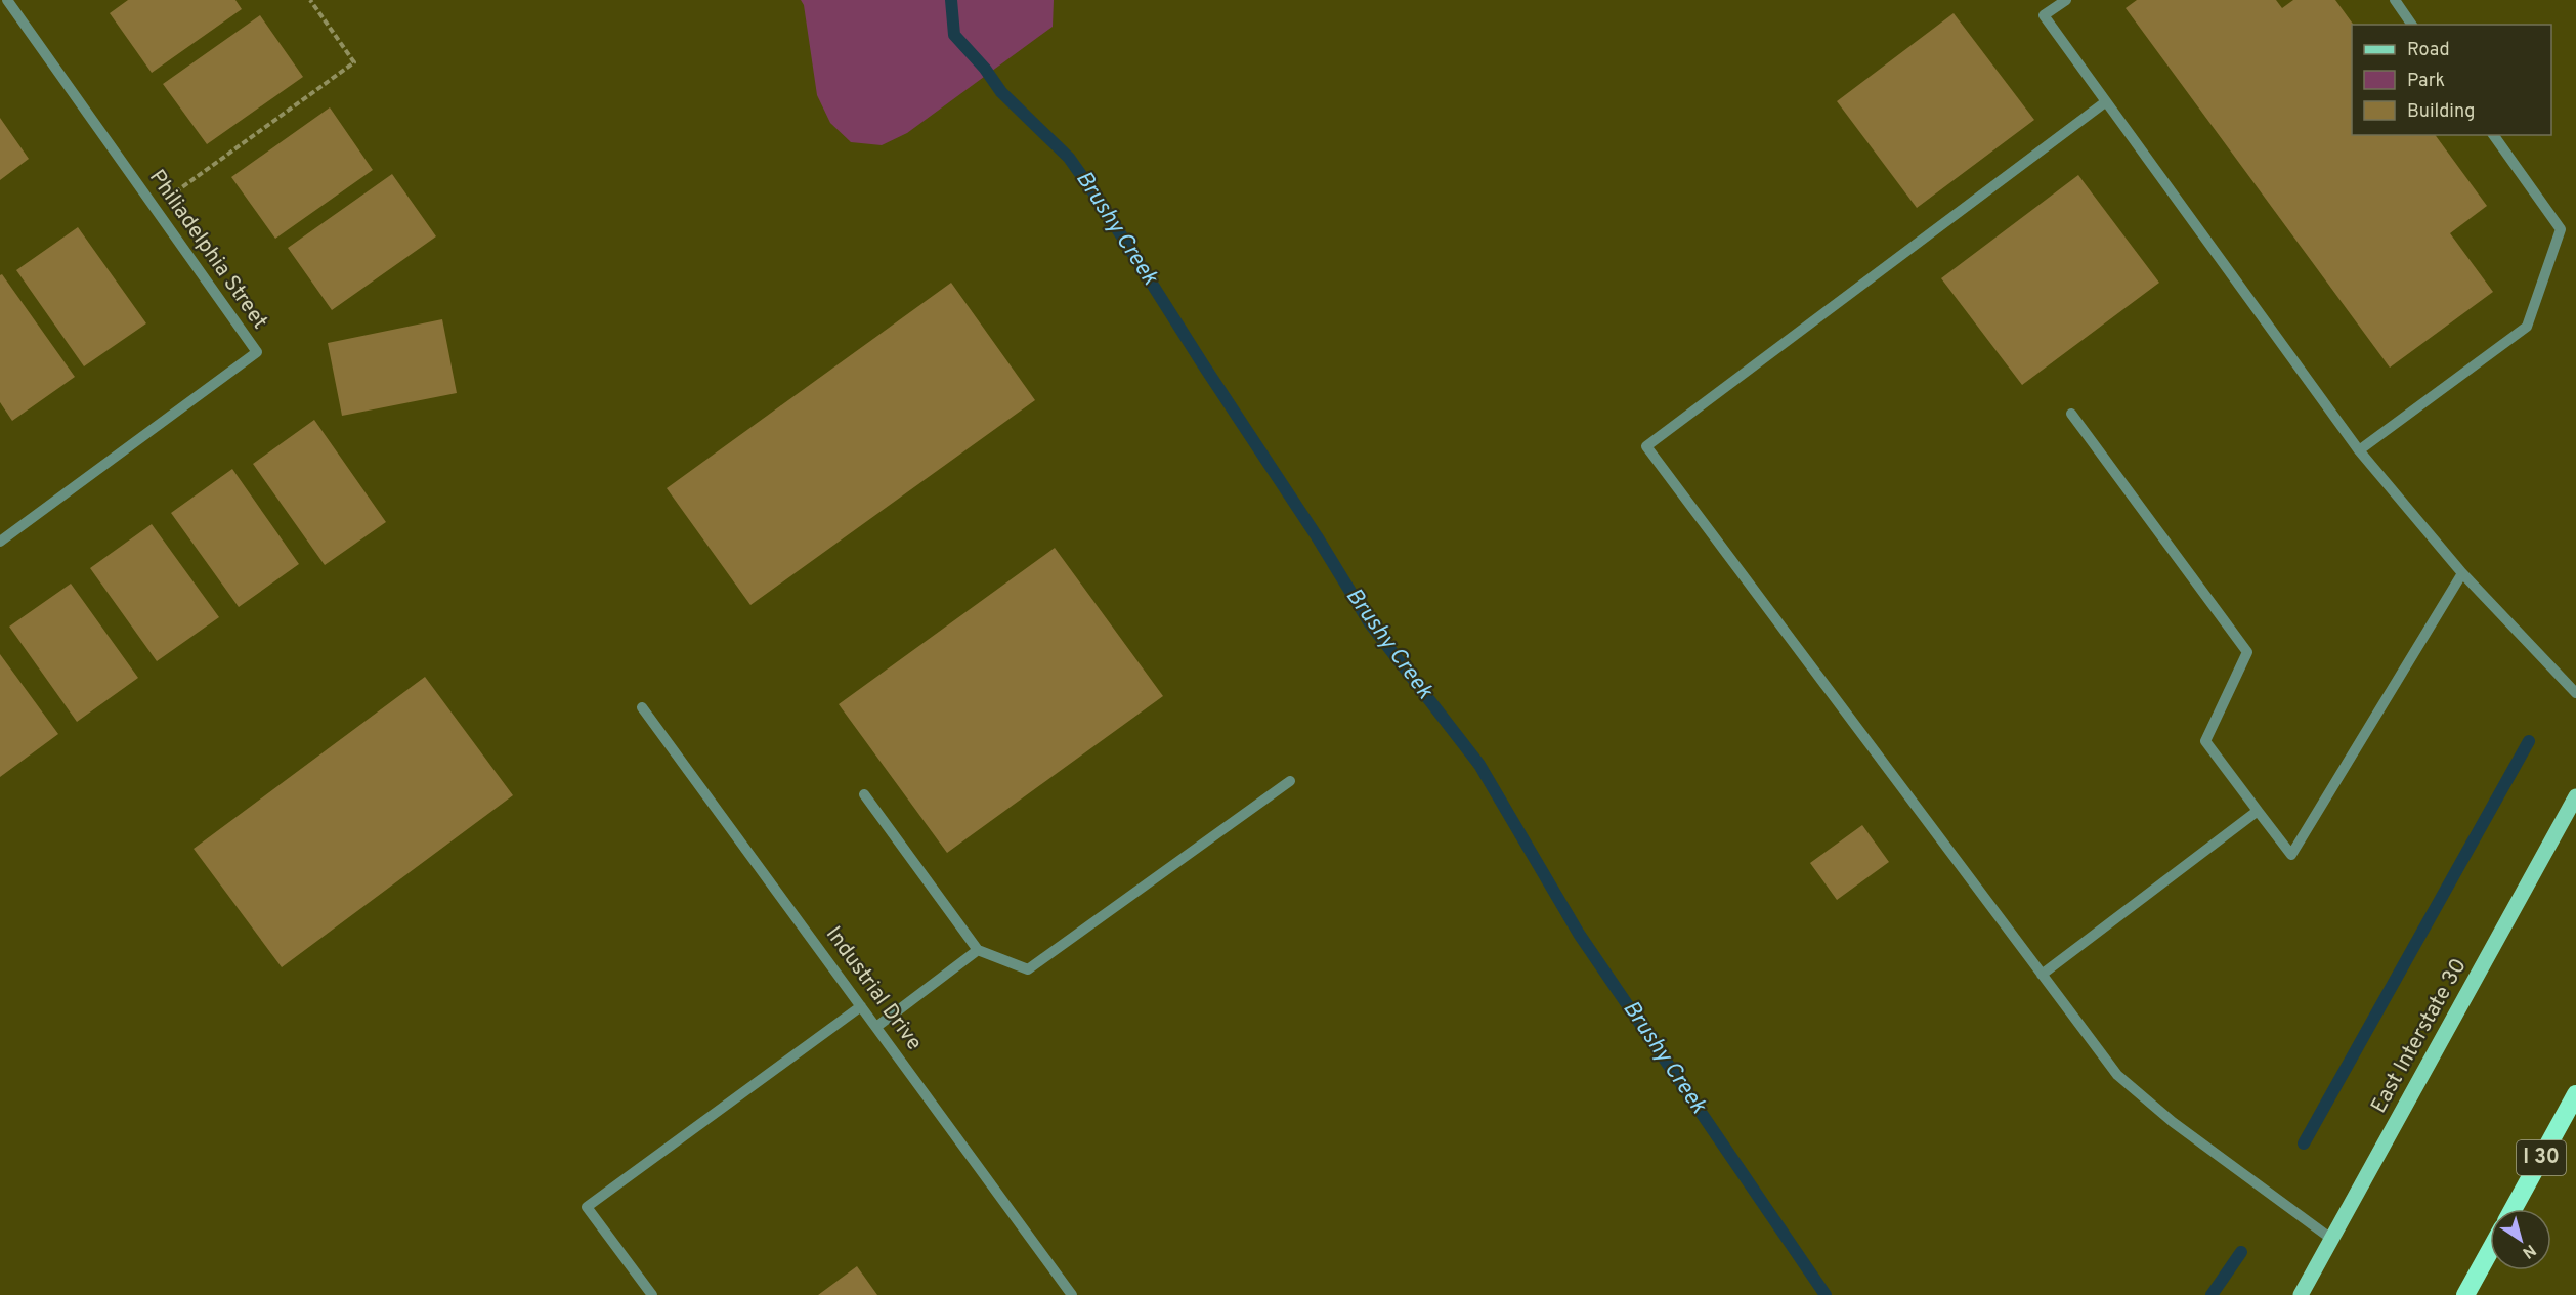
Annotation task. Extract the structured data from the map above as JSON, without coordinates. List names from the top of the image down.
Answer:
{
  "streets": {
    "highway": ["I 30"],
    "main road": ["East Interstate 30"],
    "street": ["Philiadelphia Street", "Industrial Drive"]
  },
  "water": ["Brushy Creek"],
  "legend": ["Road", "Park", "Building"],
  "north": "bottom right"
}
